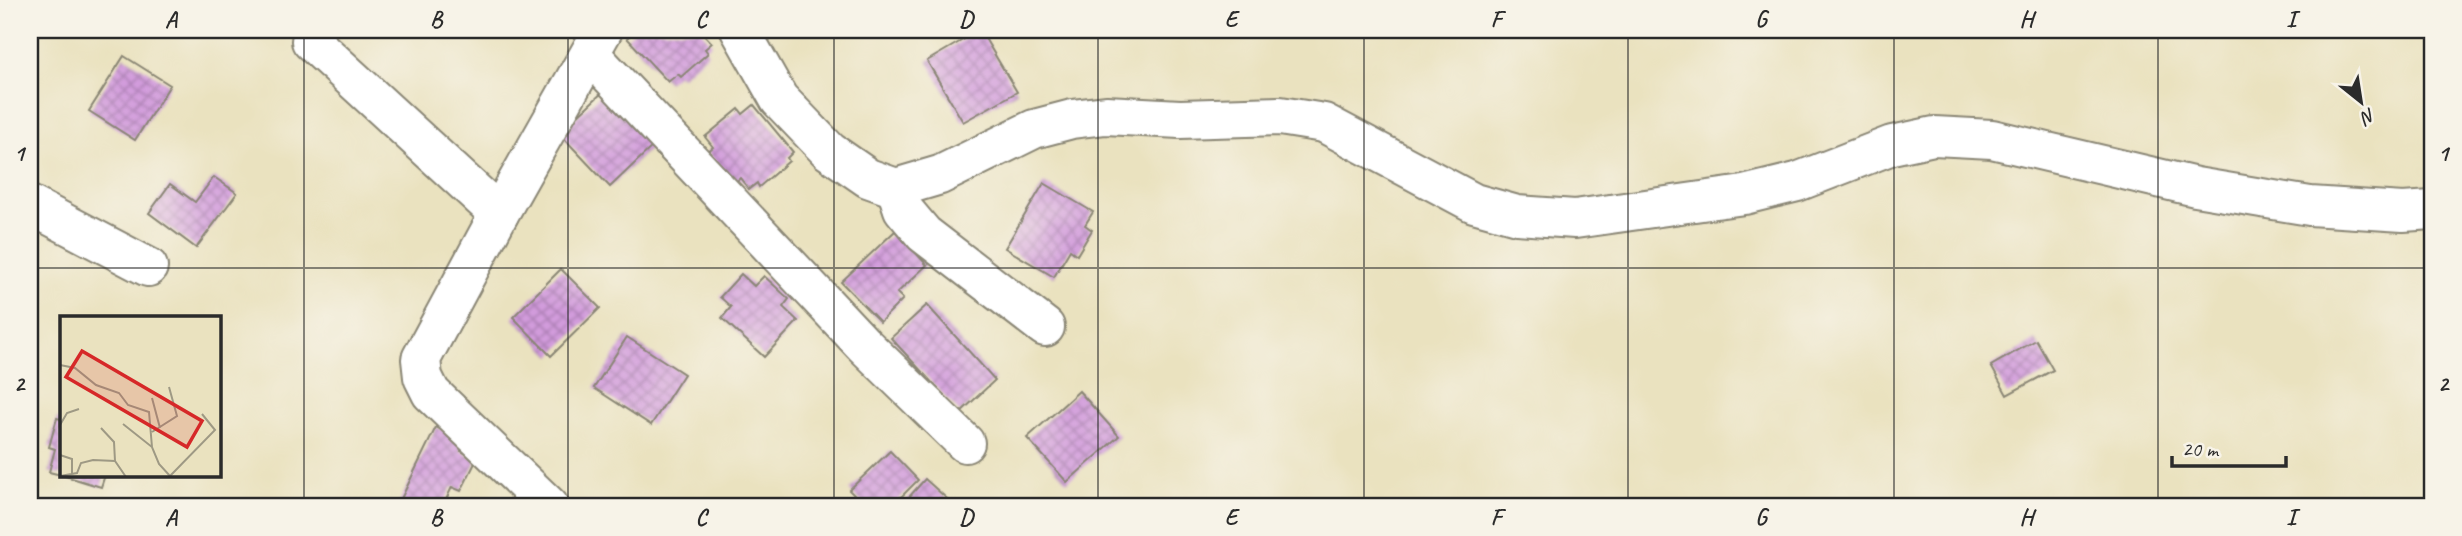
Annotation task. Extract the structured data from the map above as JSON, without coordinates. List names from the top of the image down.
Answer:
{
  "scale_bar": "20 m",
  "north": "bottom right",
  "grid": {
    "columns": [
      "A",
      "B",
      "C",
      "D",
      "E",
      "F",
      "G",
      "H",
      "I"
    ],
    "rows": ["1", "2"]
  }
}
